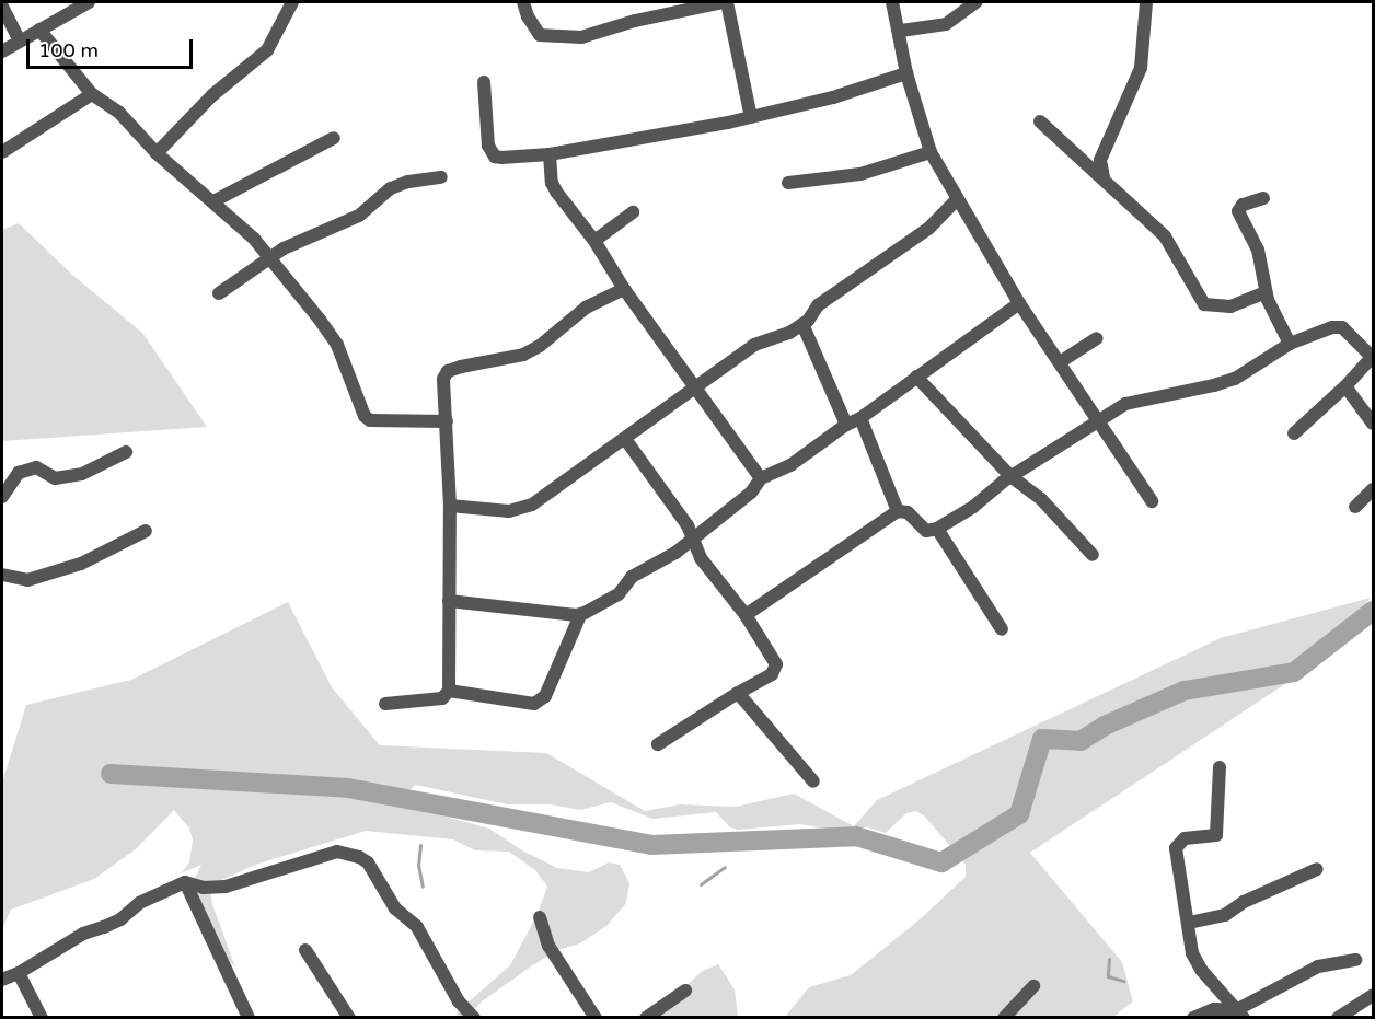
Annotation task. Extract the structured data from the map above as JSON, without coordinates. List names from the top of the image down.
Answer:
{
  "scale_bar": "100 m"
}
